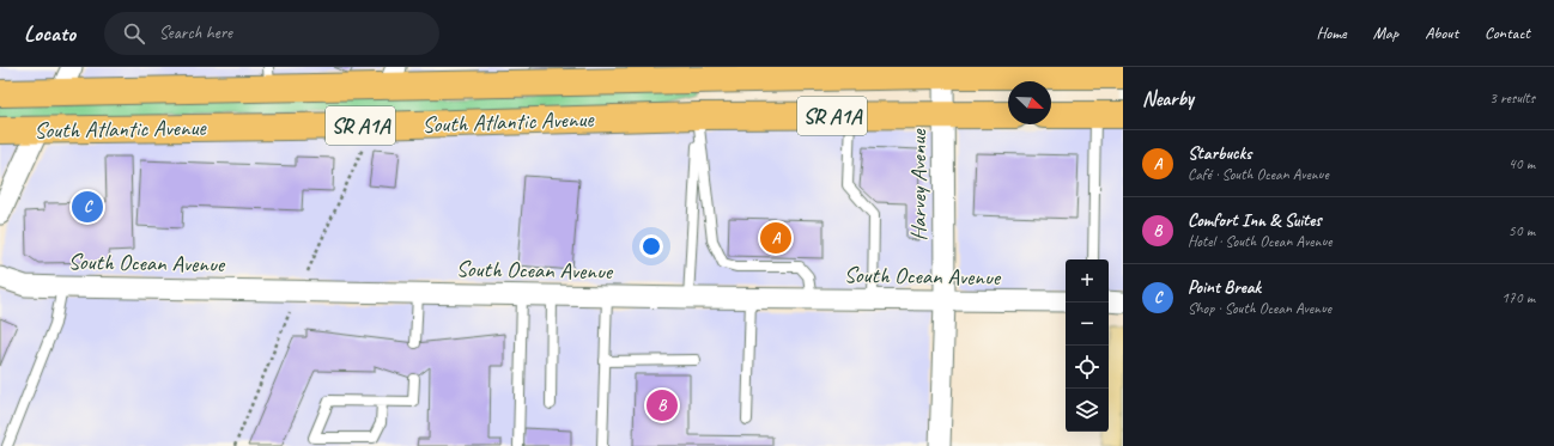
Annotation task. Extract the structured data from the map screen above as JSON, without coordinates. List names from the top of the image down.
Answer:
{
  "streets": {
    "main road": ["SR A1A", "South Atlantic Avenue"],
    "street": ["Harvey Avenue", "South Ocean Avenue"]
  },
  "crossings": [
    ["South Atlantic Avenue", "Harvey Avenue"],
    ["Harvey Avenue", "South Ocean Avenue"]
  ],
  "north": "bottom right",
  "page": {
    "header": "Locato",
    "search": "Search here",
    "nav": [
      "Home",
      "Map",
      "About",
      "Contact"
    ],
    "heading": ["Nearby", "3 results"],
    "list": [
      {
        "mark": "A",
        "name": "Starbucks",
        "note": "Café · South Ocean Avenue",
        "value": "40 m"
      },
      {
        "mark": "B",
        "name": "Comfort Inn & Suites",
        "note": "Hotel · South Ocean Avenue",
        "value": "50 m"
      },
      {
        "mark": "C",
        "name": "Point Break",
        "note": "Shop · South Ocean Avenue",
        "value": "170 m"
      }
    ],
    "pins": ["C", "A", "B"],
    "map_buttons": ["+", "−"]
  }
}
